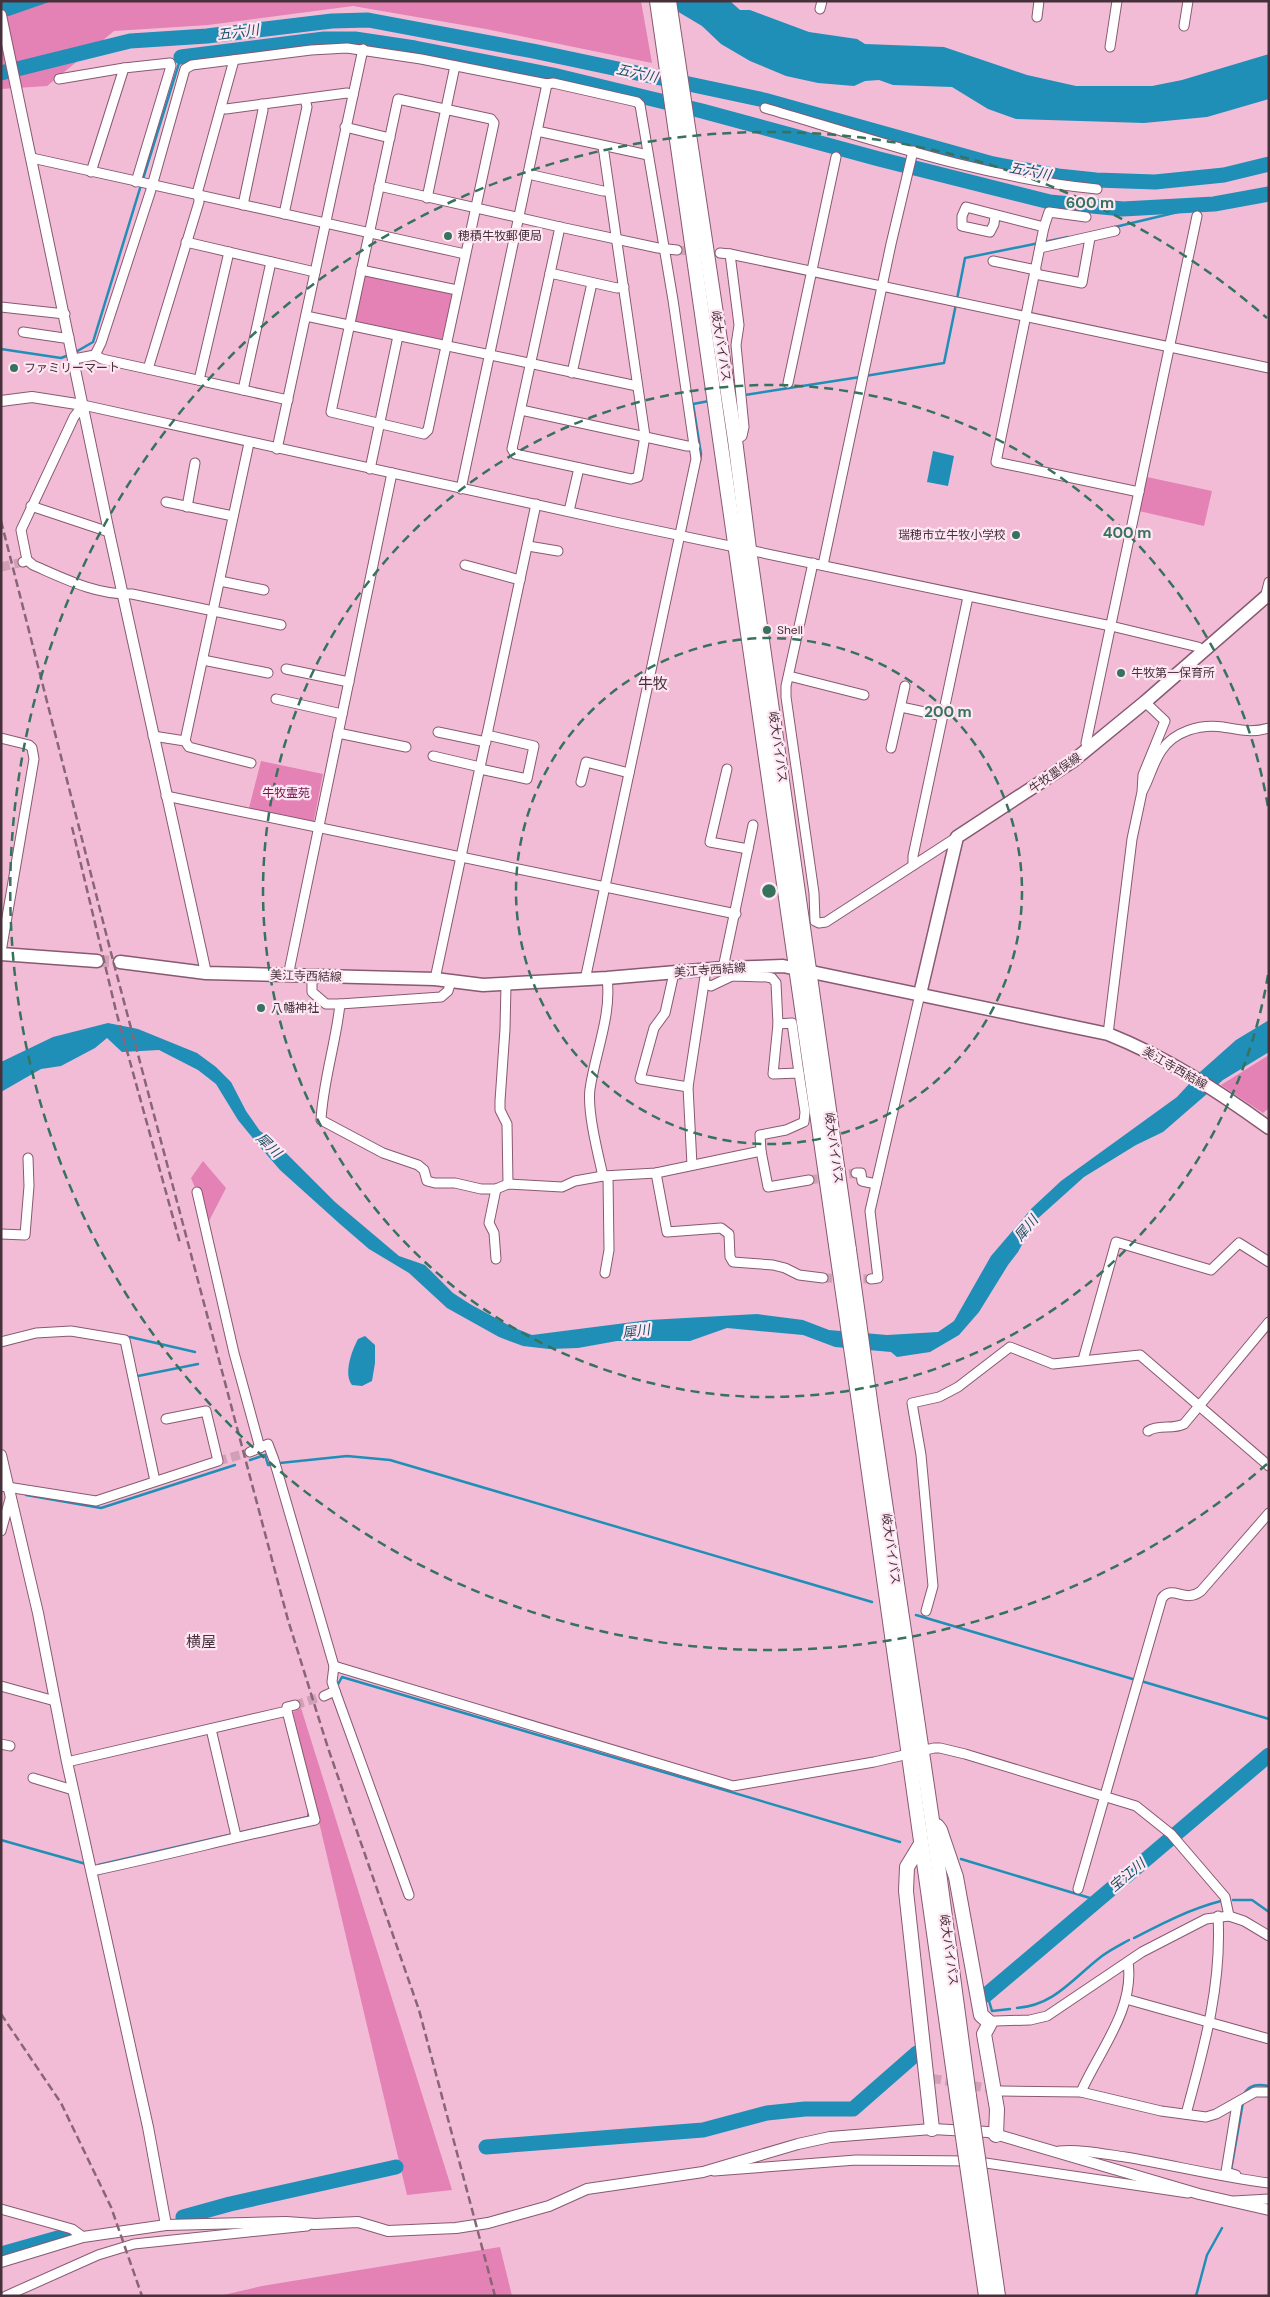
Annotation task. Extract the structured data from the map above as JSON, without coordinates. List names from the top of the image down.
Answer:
{
  "streets": {
    "highway": ["岐大バイパス"],
    "main road": ["牛牧墨俣線", "美江寺西結線"]
  },
  "crossings": [
    ["岐大バイパス", "美江寺西結線"]
  ],
  "districts": ["牛牧", "横屋"],
  "water": ["五六川", "犀川", "宝江川"],
  "parks": ["牛牧霊苑"],
  "places": [
    "穂積牛牧郵便局",
    "ファミリーマート",
    "瑞穂市立牛牧小学校",
    "Shell",
    "牛牧第一保育所",
    "八幡神社"
  ],
  "rings": ["600 m", "400 m", "200 m"]
}
